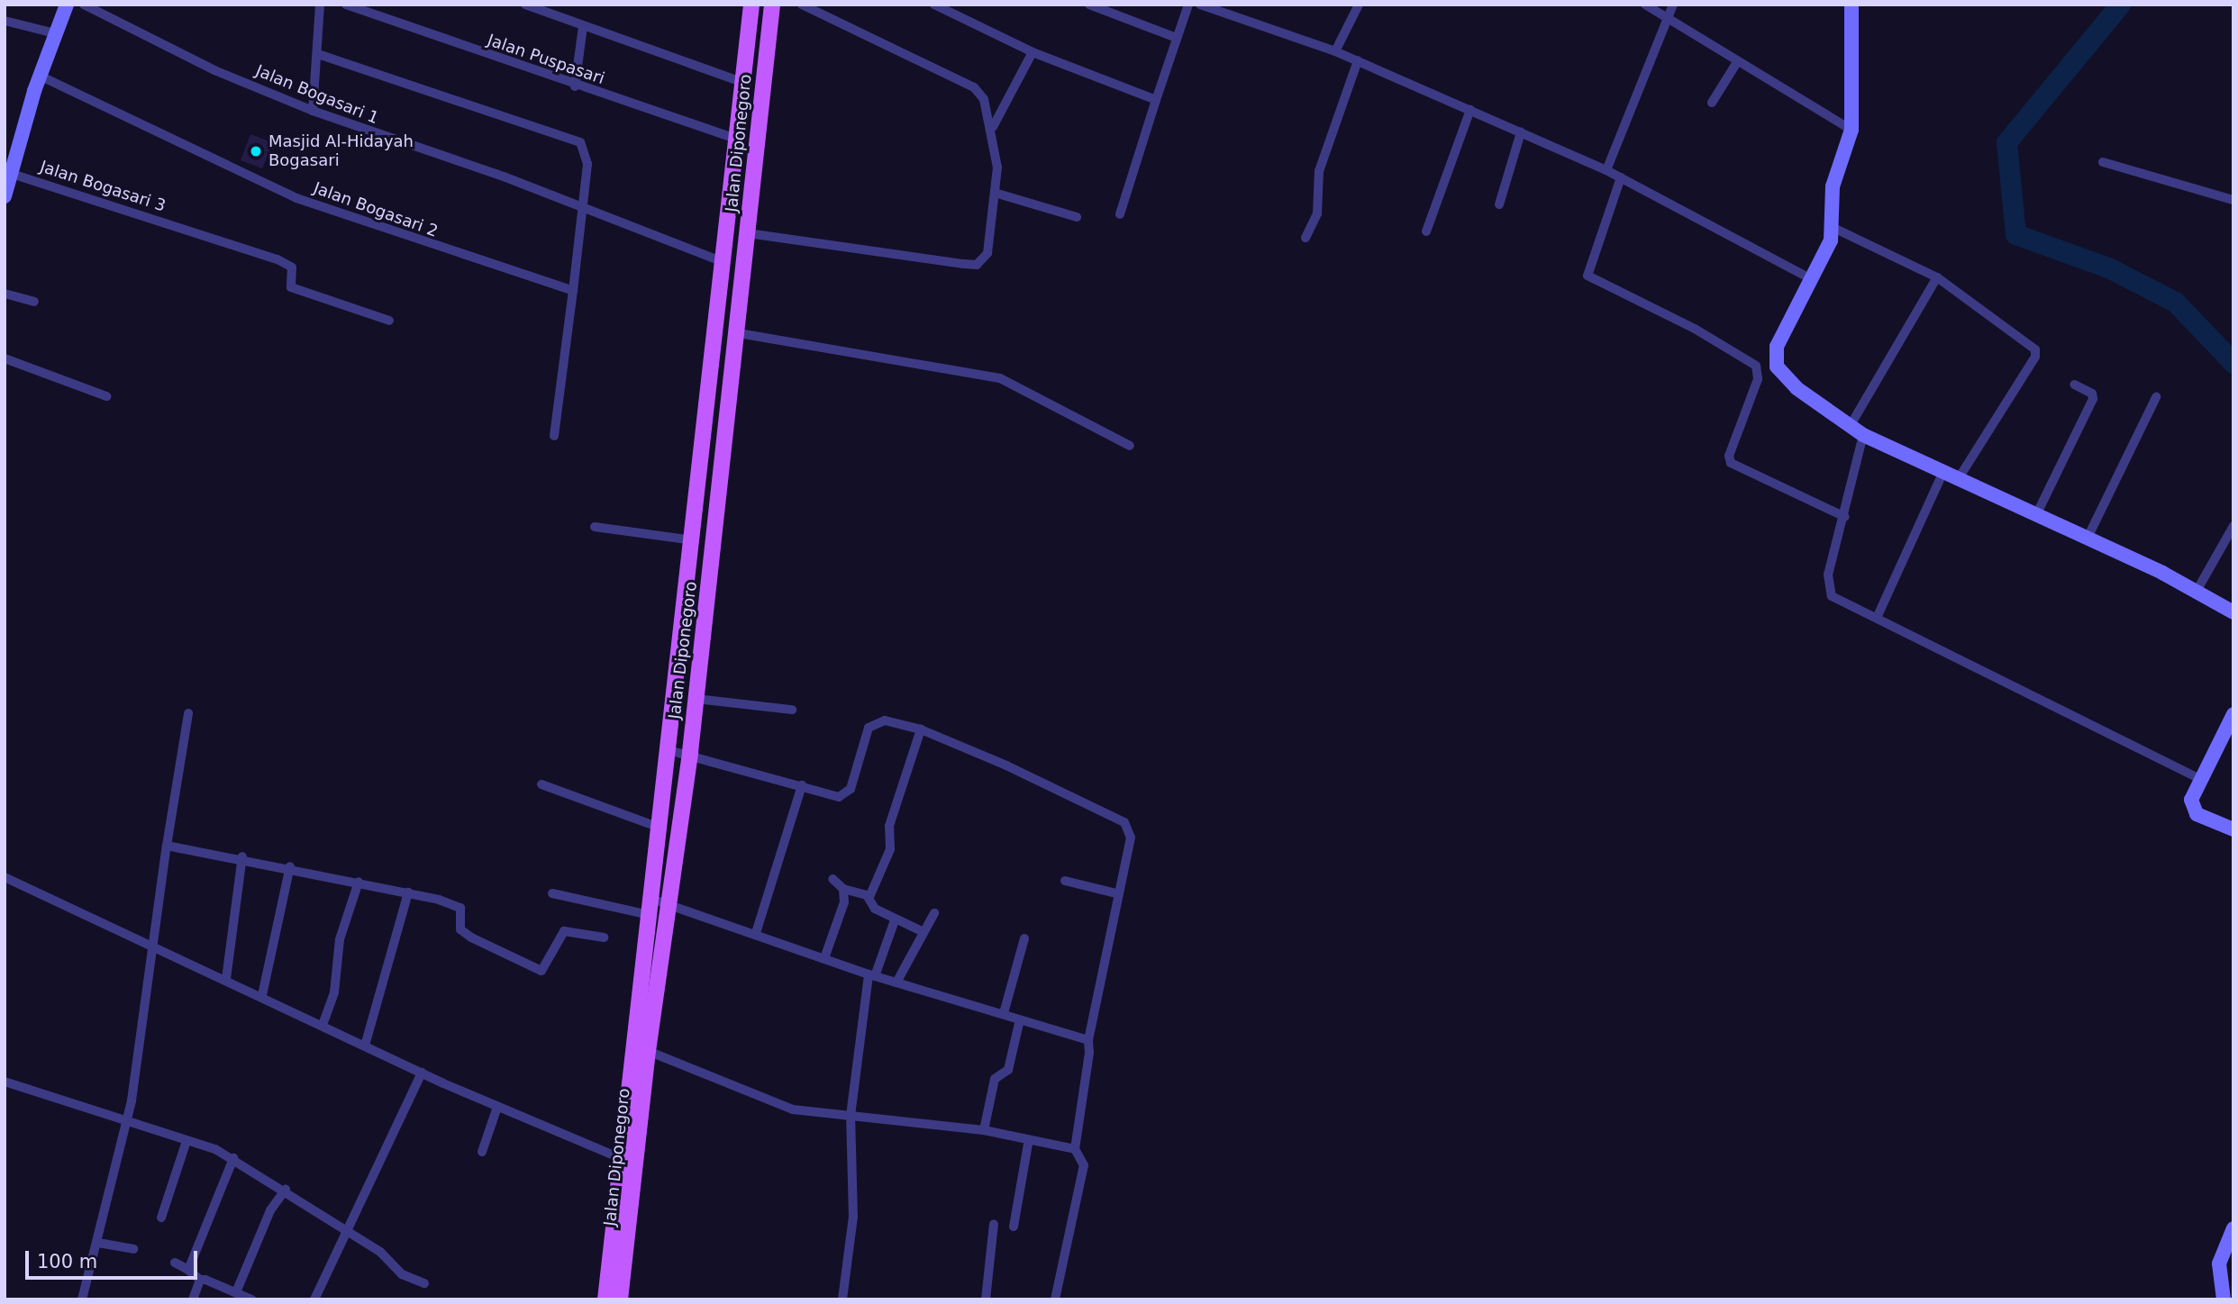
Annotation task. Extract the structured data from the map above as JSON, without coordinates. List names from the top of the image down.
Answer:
{
  "streets": {
    "main road": ["Jalan Diponegoro"],
    "street": [
      "Jalan Puspasari",
      "Jalan Bogasari 1",
      "Jalan Bogasari 3",
      "Jalan Bogasari 2"
    ]
  },
  "crossings": [
    ["Jalan Puspasari", "Jalan Diponegoro"],
    ["Jalan Bogasari 1", "Jalan Diponegoro"]
  ],
  "places": ["Masjid Al-Hidayah Bogasari"],
  "scale_bar": "100 m"
}
